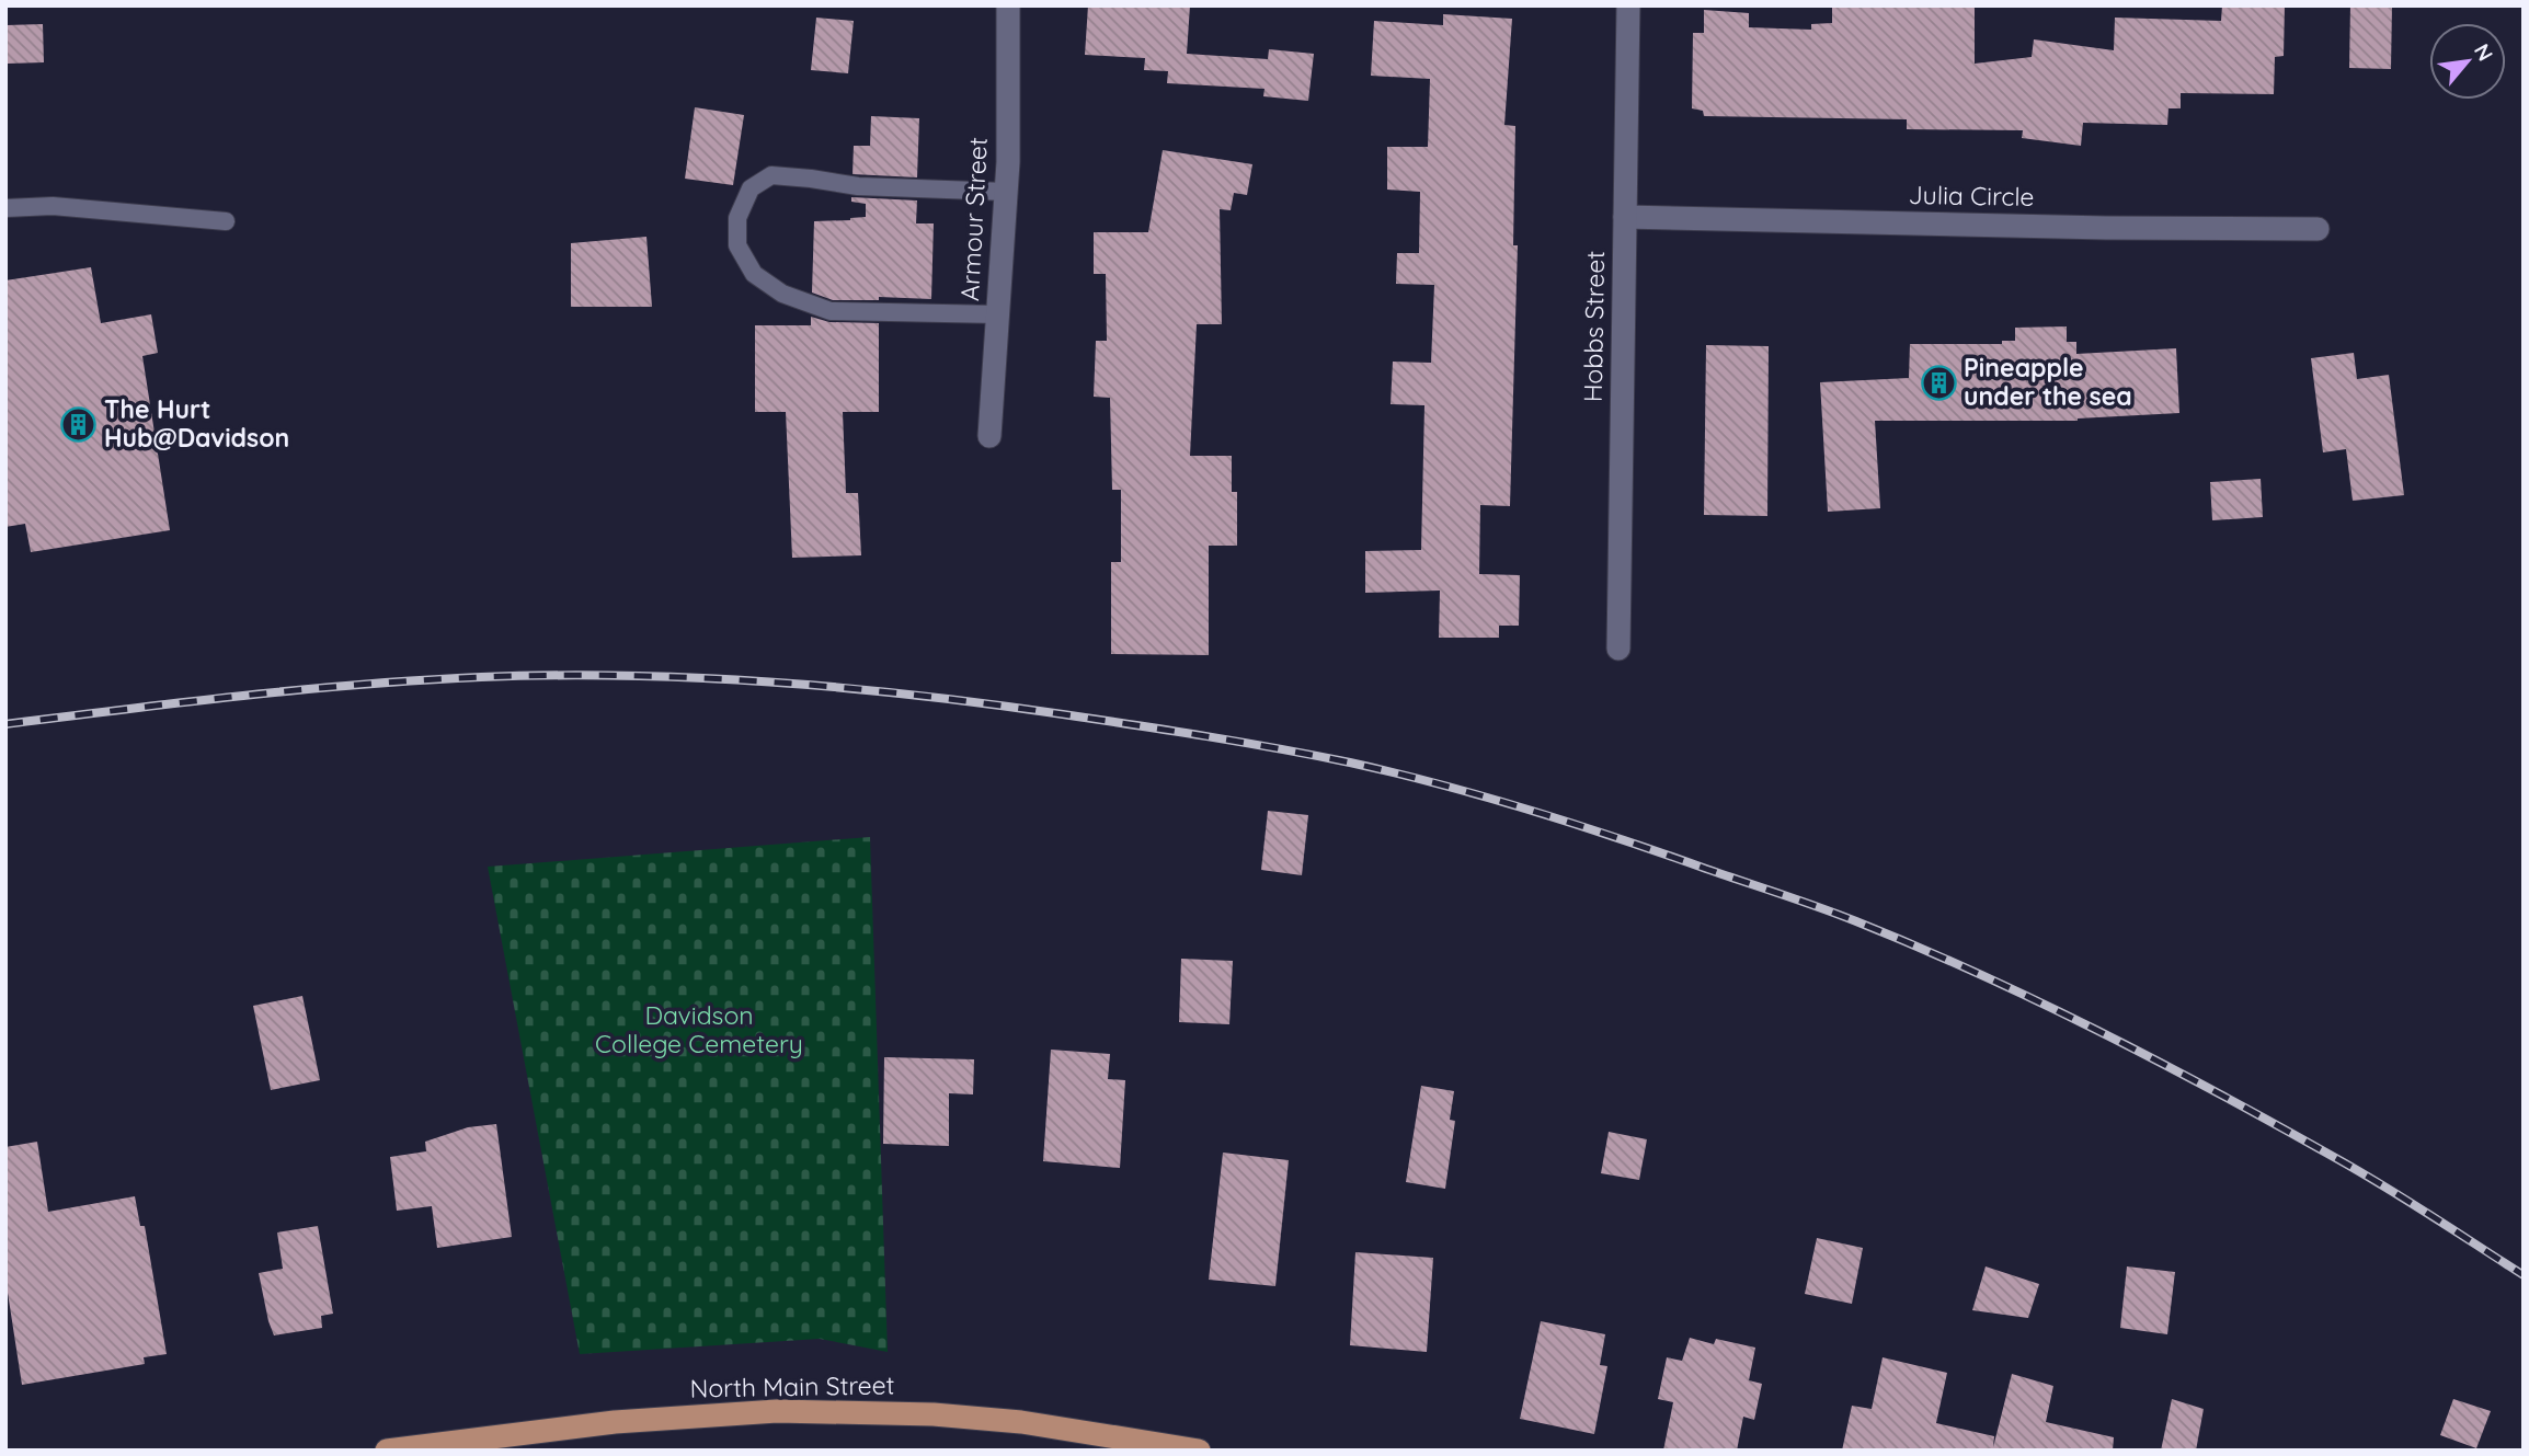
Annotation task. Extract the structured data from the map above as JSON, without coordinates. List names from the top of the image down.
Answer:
{
  "streets": {
    "main road": ["North Main Street"],
    "street": ["Julia Circle", "Armour Street", "Hobbs Street"]
  },
  "crossings": [
    ["Julia Circle", "Hobbs Street"]
  ],
  "parks": ["Davidson College Cemetery"],
  "places": {
    "building": ["Pineapple under the sea", "The Hurt Hub@Davidson"]
  },
  "north": "top right"
}
